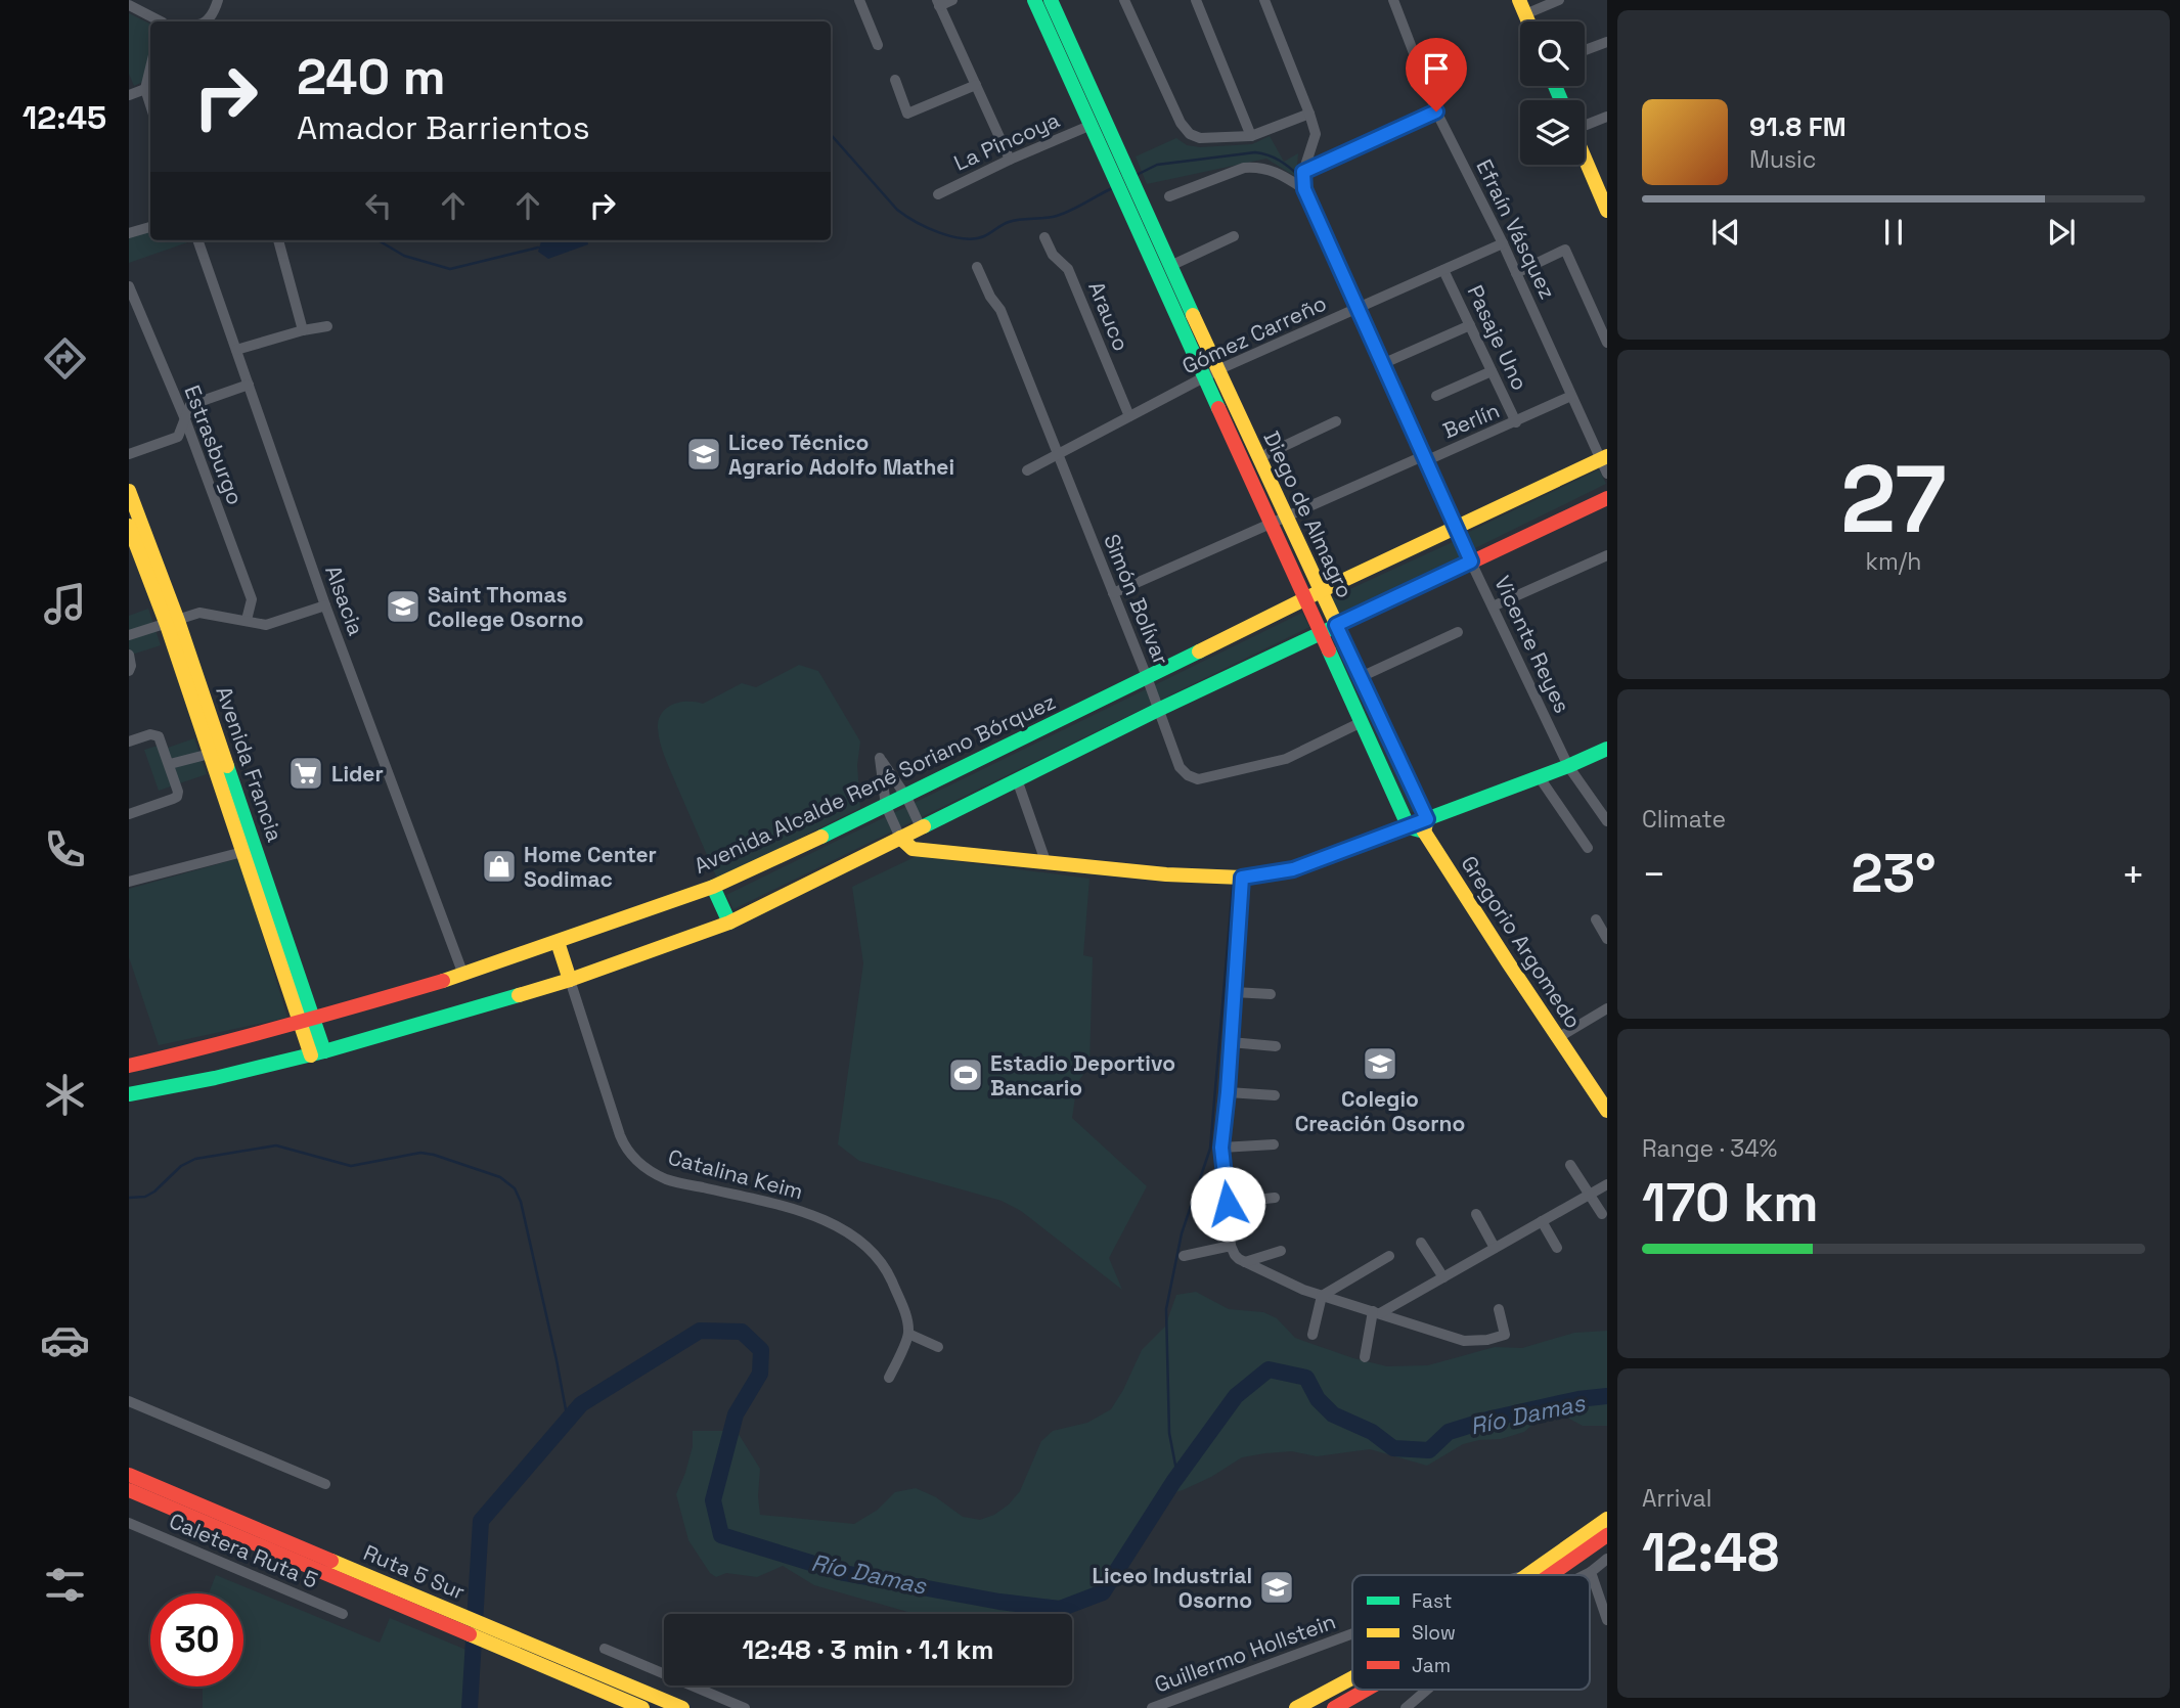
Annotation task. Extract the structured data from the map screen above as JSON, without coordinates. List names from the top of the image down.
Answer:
{
  "streets": {
    "main road": [
      "Diego de Almagro",
      "Avenida Francia",
      "Avenida Alcalde René Soriano Bórquez",
      "Gregorio Argomedo",
      "Ruta 5 Sur"
    ],
    "street": [
      "La Pincoya",
      "Efraín Vásquez",
      "Arauco",
      "Gómez Carreño",
      "Pasaje Uno",
      "Berlín",
      "Estrasburgo",
      "Simón Bolívar",
      "Alsacia",
      "Vicente Reyes",
      "Catalina Keim",
      "Caletera Ruta 5",
      "Guillermo Hollstein"
    ]
  },
  "crossings": [
    ["La Pincoya", "Diego de Almagro"],
    ["Efraín Vásquez", "Gómez Carreño"],
    ["Efraín Vásquez", "Berlín"],
    ["Efraín Vásquez", "Avenida Alcalde René Soriano Bórquez"],
    ["Arauco", "Gómez Carreño"],
    ["Gómez Carreño", "Pasaje Uno"],
    ["Gómez Carreño", "Diego de Almagro"],
    ["Gómez Carreño", "Simón Bolívar"],
    ["Gómez Carreño", "Vicente Reyes"],
    ["Pasaje Uno", "Berlín"],
    ["Berlín", "Diego de Almagro"],
    ["Berlín", "Simón Bolívar"],
    ["Berlín", "Vicente Reyes"],
    ["Diego de Almagro", "Simón Bolívar"],
    ["Diego de Almagro", "Avenida Alcalde René Soriano Bórquez"],
    ["Diego de Almagro", "Gregorio Argomedo"],
    ["Simón Bolívar", "Avenida Alcalde René Soriano Bórquez"],
    ["Alsacia", "Avenida Alcalde René Soriano Bórquez"],
    ["Vicente Reyes", "Avenida Alcalde René Soriano Bórquez"],
    ["Avenida Francia", "Avenida Alcalde René Soriano Bórquez"]
  ],
  "water": ["Río Damas"],
  "places": {
    "school or university": [
      "Liceo Técnico Agrario Adolfo Mathei",
      "Saint Thomas College Osorno",
      "Colegio Creación Osorno",
      "Liceo Industrial Osorno"
    ],
    "supermarket": ["Lider"],
    "shop": ["Home Center Sodimac"],
    "sports": ["Estadio Deportivo Bancario"]
  },
  "legend": ["Fast", "Slow", "Jam"],
  "page": {
    "tabs": "12:45",
    "turn": ["240 m", "Amador Barrientos"],
    "song": ["91.8 FM", "Music"],
    "tile": [
      ["27", "km/h"],
      "Climate",
      ["Range · 34%", "170 km"],
      ["Arrival", "12:48"]
    ],
    "heat": ["−", "23°", "+"],
    "limit": "30",
    "trip": "12:48 · 3 min · 1.1 km"
  }
}
